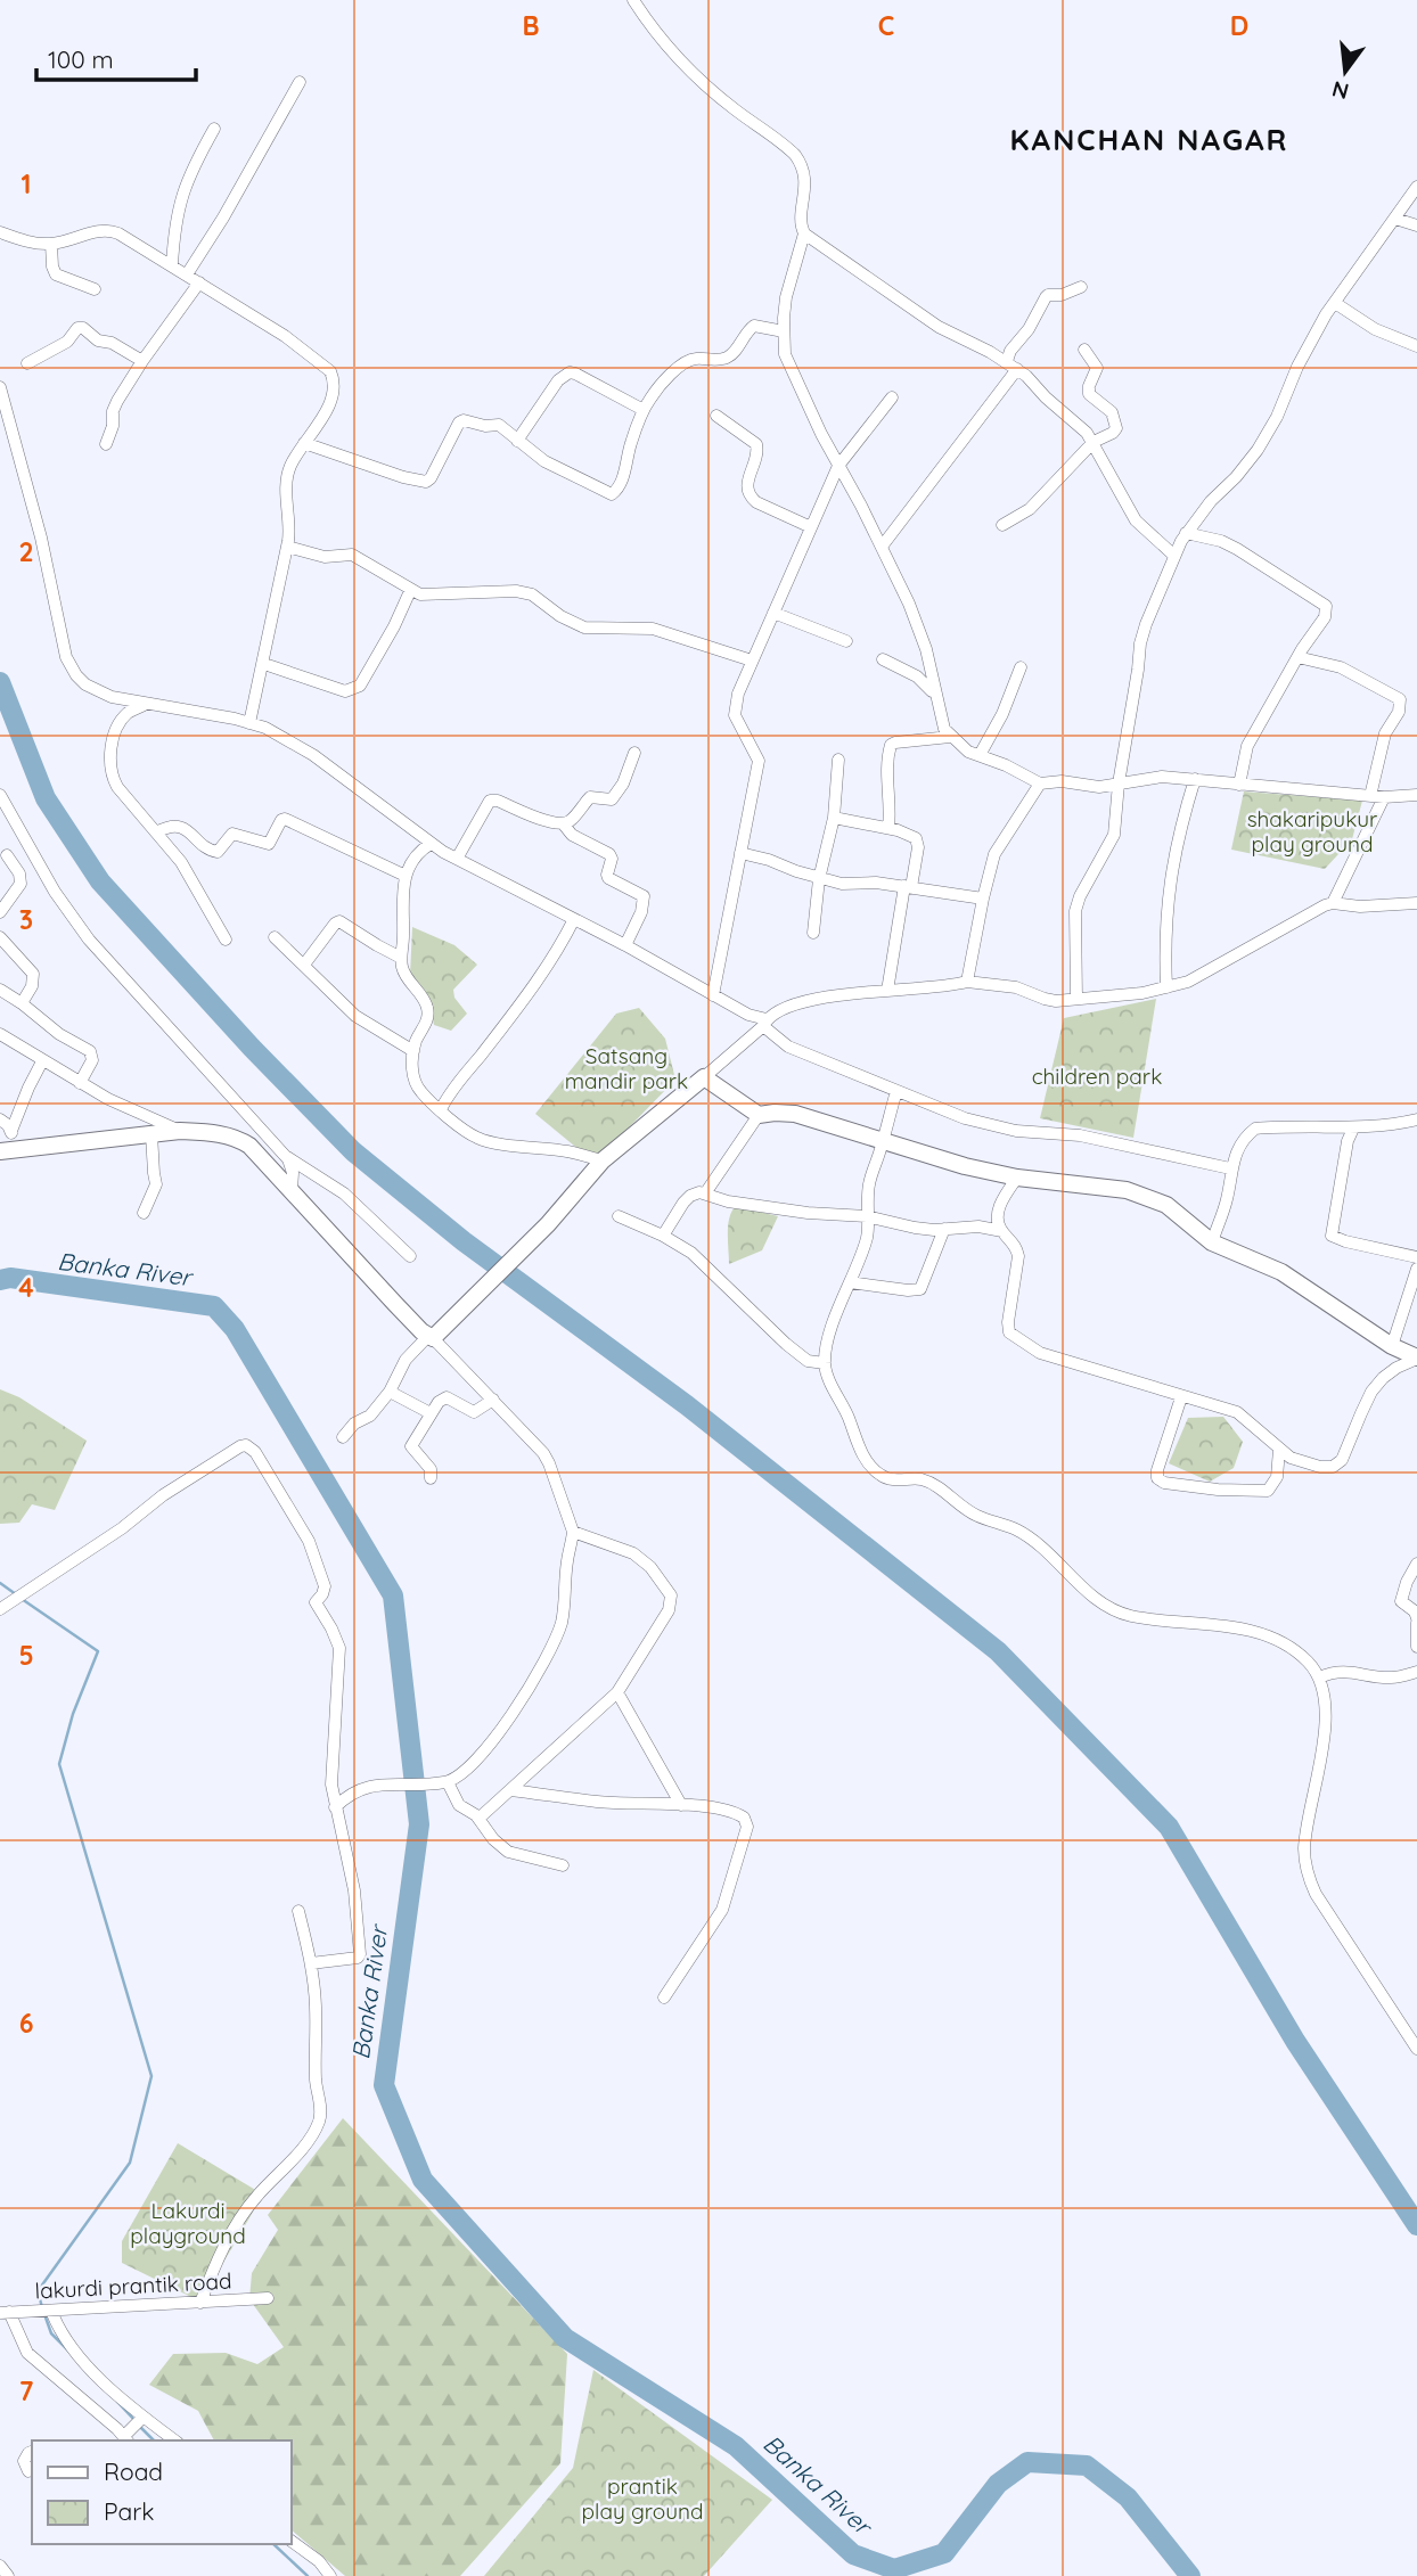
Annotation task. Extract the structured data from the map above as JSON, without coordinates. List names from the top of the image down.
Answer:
{
  "streets": {
    "street": ["lakurdi prantik road"]
  },
  "districts": ["KANCHAN NAGAR"],
  "water": ["Banka River"],
  "parks": [
    "shakaripukur play ground",
    "Satsang mandir park",
    "children park",
    "Lakurdi playground",
    "prantik play ground"
  ],
  "legend": ["Road", "Park"],
  "scale_bar": "100 m",
  "north": "bottom",
  "grid": {
    "columns": ["B", "C", "D"],
    "rows": [
      "1",
      "2",
      "3",
      "4",
      "5",
      "6",
      "7"
    ]
  }
}
